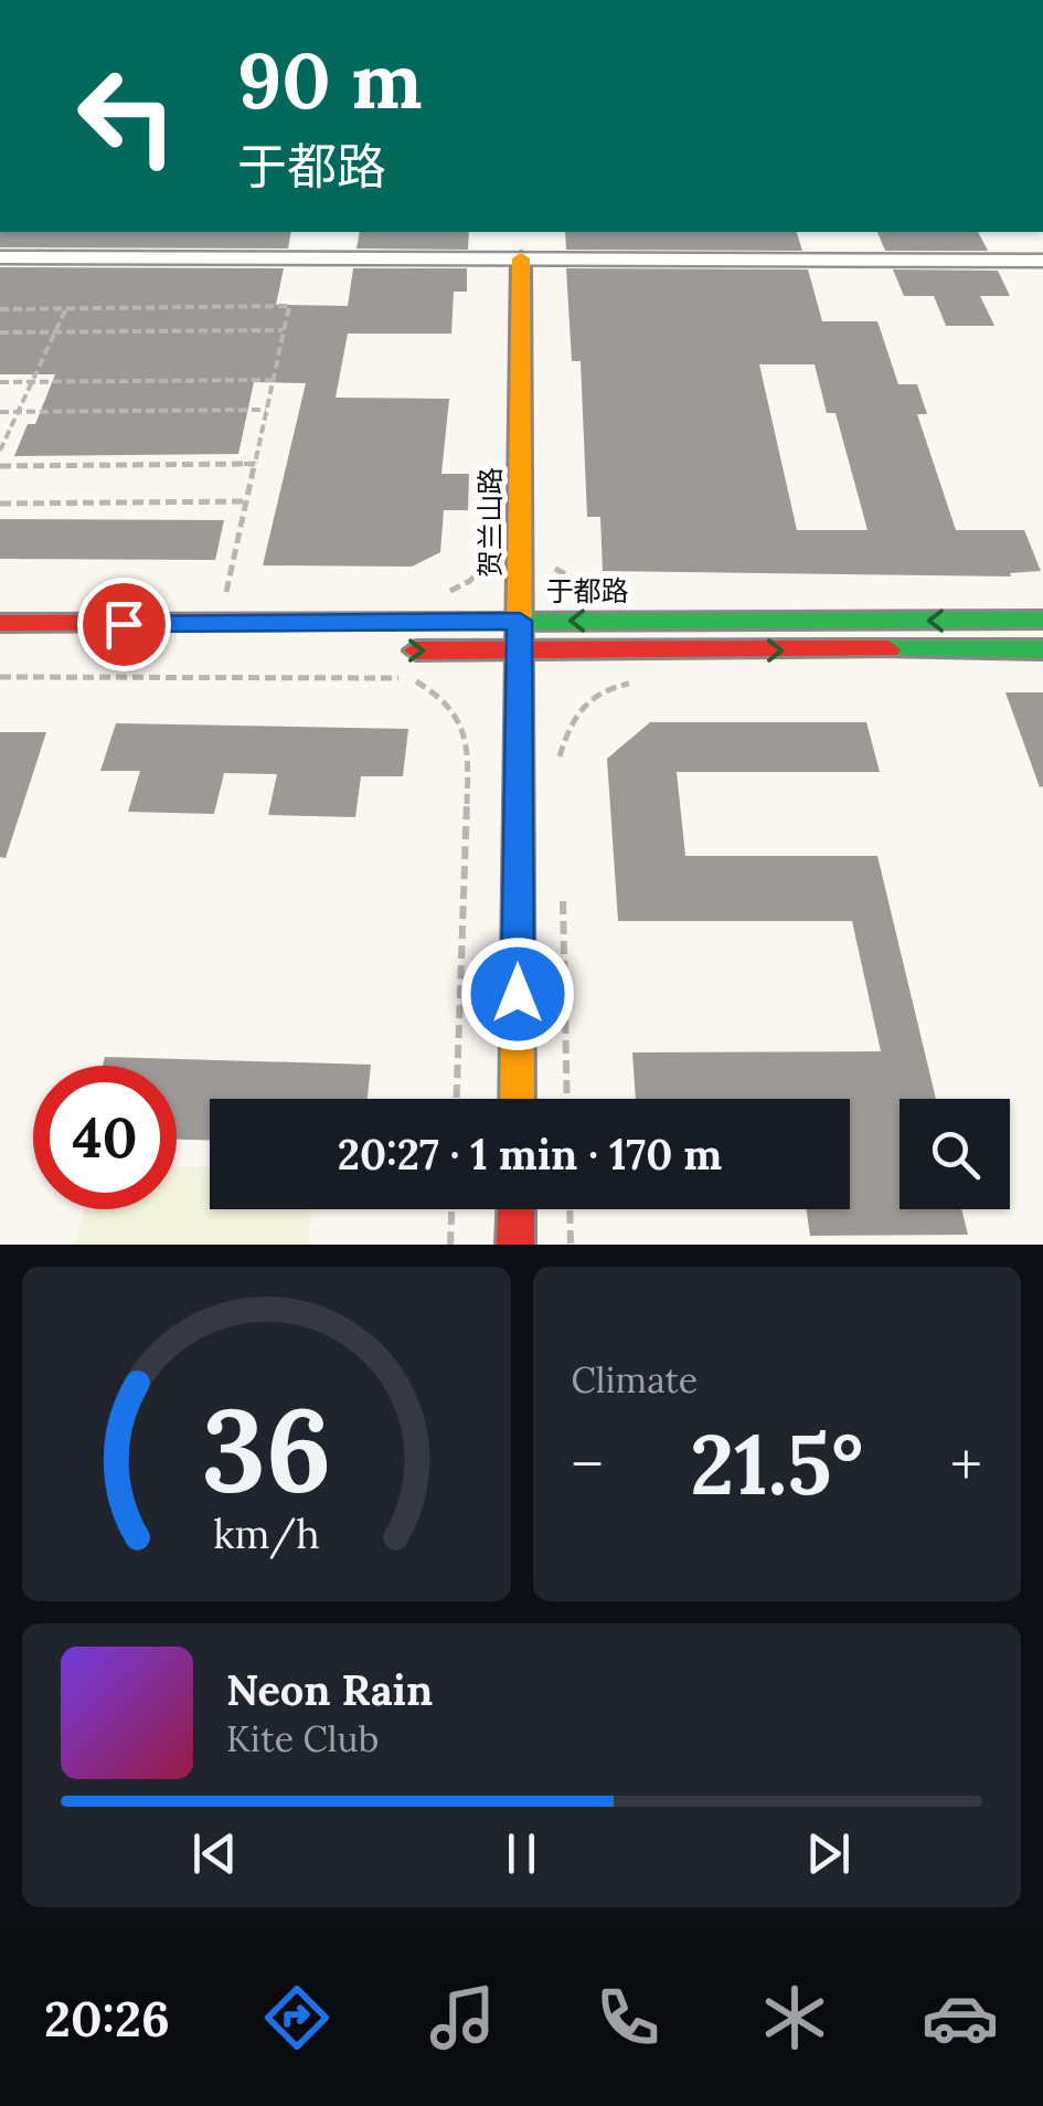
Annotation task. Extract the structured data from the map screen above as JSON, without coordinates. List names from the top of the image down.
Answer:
{
  "streets": {
    "main road": ["贺兰山路", "于都路"]
  },
  "crossings": [
    ["贺兰山路", "于都路"]
  ],
  "page": {
    "turn": ["90 m", "于都路"],
    "limit": "40",
    "trip": "20:27 · 1 min · 170 m",
    "tile": "Climate",
    "heat": ["−", "21.5°", "+"],
    "song": ["Neon Rain", "Kite Club"],
    "tabs": "20:26",
    "gauge": ["36", "km/h"]
  }
}
